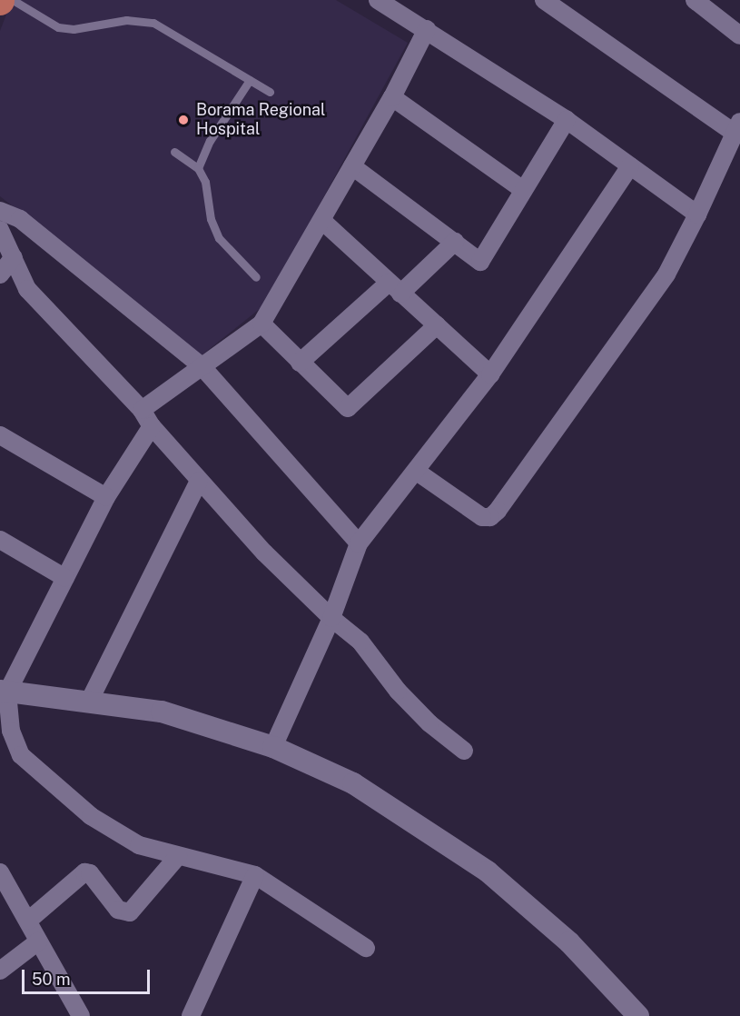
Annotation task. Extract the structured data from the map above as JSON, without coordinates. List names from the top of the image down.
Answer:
{
  "places": ["Borama Regional Hospital"],
  "scale_bar": "50 m"
}
